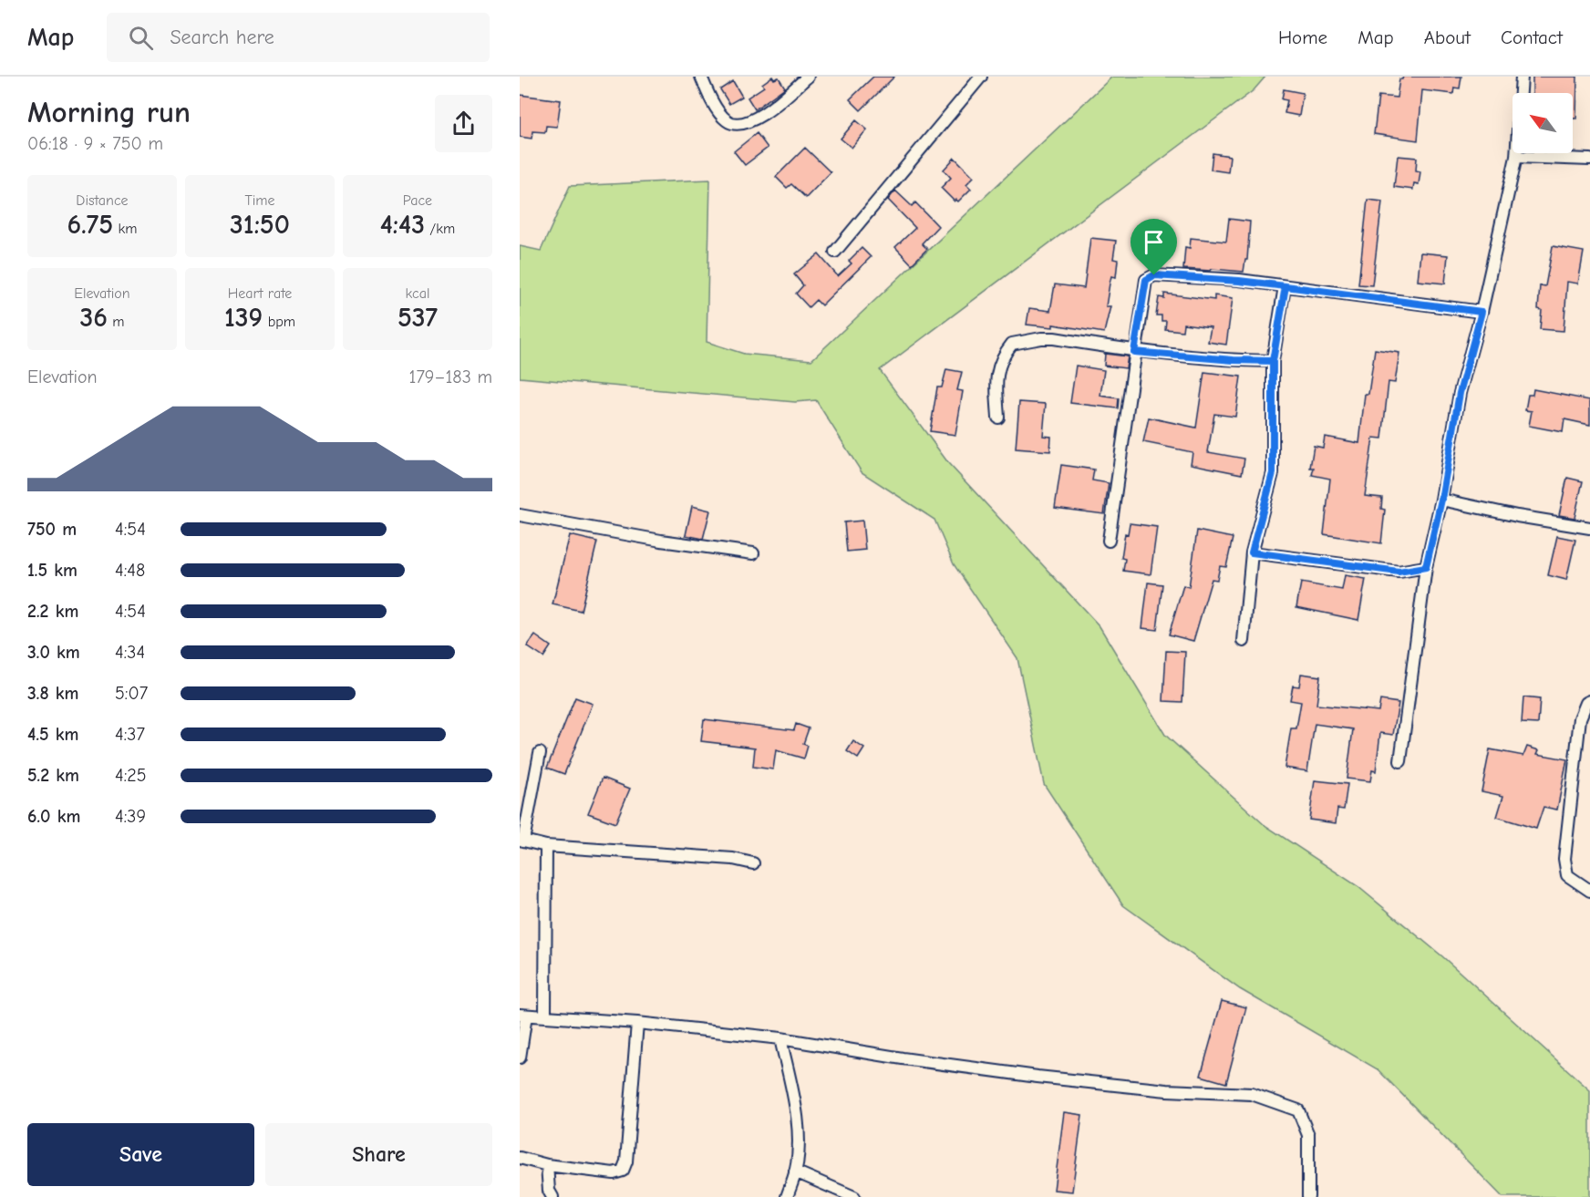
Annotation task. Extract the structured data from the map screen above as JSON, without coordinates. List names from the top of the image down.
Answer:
{
  "north": "top left",
  "page": {
    "header": "Map",
    "search": "Search here",
    "nav": [
      "Home",
      "Map",
      "About",
      "Contact"
    ],
    "heading": ["Morning run", "06:18 · 9 × 750 m"],
    "stats": [
      ["Distance", "6.75 km"],
      ["Time", "31:50"],
      ["Pace", "4:43 /km"],
      ["Elevation", "36 m"],
      ["Heart rate", "139 bpm"],
      ["kcal", "537"]
    ],
    "chart": ["Elevation", "179–183 m"],
    "list": [
      {
        "name": "750 m",
        "note": "4:54"
      },
      {
        "name": "1.5 km",
        "note": "4:48"
      },
      {
        "name": "2.2 km",
        "note": "4:54"
      },
      {
        "name": "3.0 km",
        "note": "4:34"
      },
      {
        "name": "3.8 km",
        "note": "5:07"
      },
      {
        "name": "4.5 km",
        "note": "4:37"
      },
      {
        "name": "5.2 km",
        "note": "4:25"
      },
      {
        "name": "6.0 km",
        "note": "4:39"
      }
    ],
    "buttons": ["Save", "Share"]
  }
}
